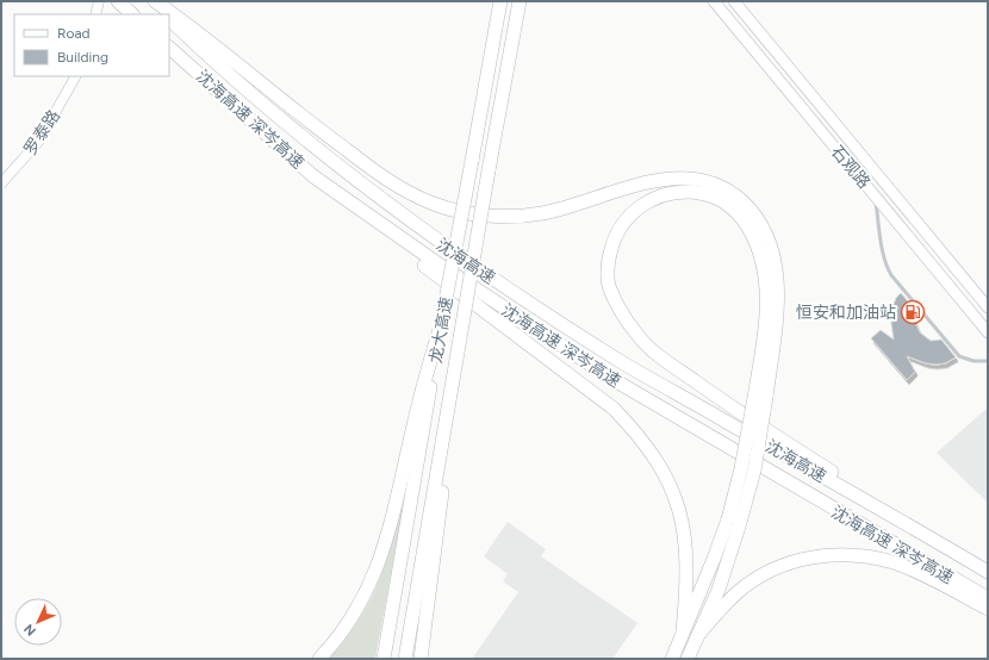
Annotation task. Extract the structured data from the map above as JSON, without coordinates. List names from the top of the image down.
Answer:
{
  "streets": {
    "highway": ["沈海高速 深岑高速", "沈海高速", "龙大高速"],
    "main road": ["石观路"],
    "street": ["罗泰路"]
  },
  "crossings": [
    ["沈海高速 深岑高速", "沈海高速"]
  ],
  "places": {
    "fuel station": ["恒安和加油站"]
  },
  "legend": ["Road", "Building"],
  "north": "bottom left"
}
